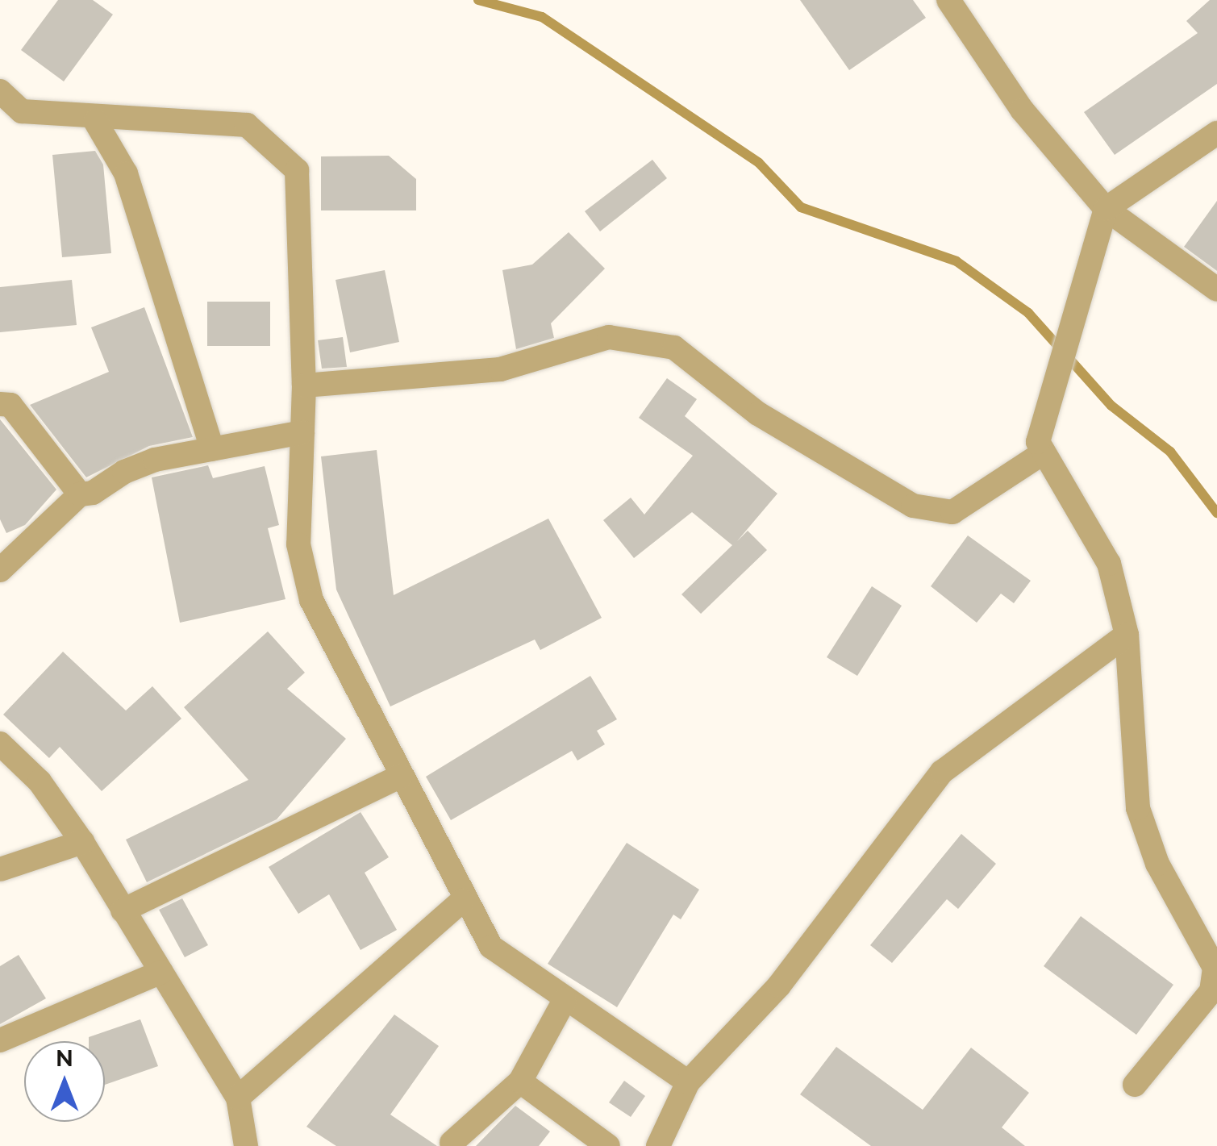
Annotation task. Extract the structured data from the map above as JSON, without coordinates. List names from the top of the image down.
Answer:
{
  "north": "top"
}
